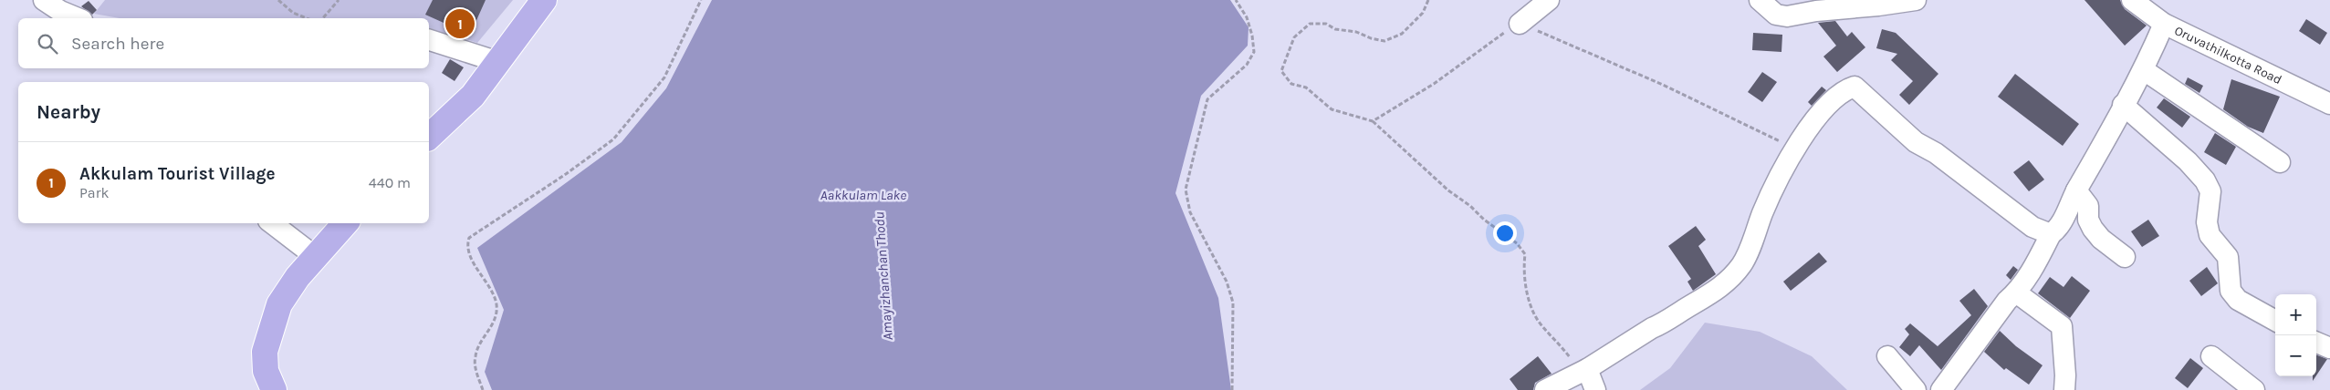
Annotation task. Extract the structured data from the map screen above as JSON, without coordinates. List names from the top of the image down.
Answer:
{
  "streets": {
    "street": ["Oruvathilkotta Road"]
  },
  "water": ["Aakkulam Lake", "Amayizhanchan Thodu"],
  "page": {
    "pins": "1",
    "search": "Search here",
    "heading": "Nearby",
    "list": [
      {
        "mark": "1",
        "name": "Akkulam Tourist Village",
        "note": "Park",
        "value": "440 m"
      }
    ],
    "map_buttons": ["+", "−"]
  }
}
